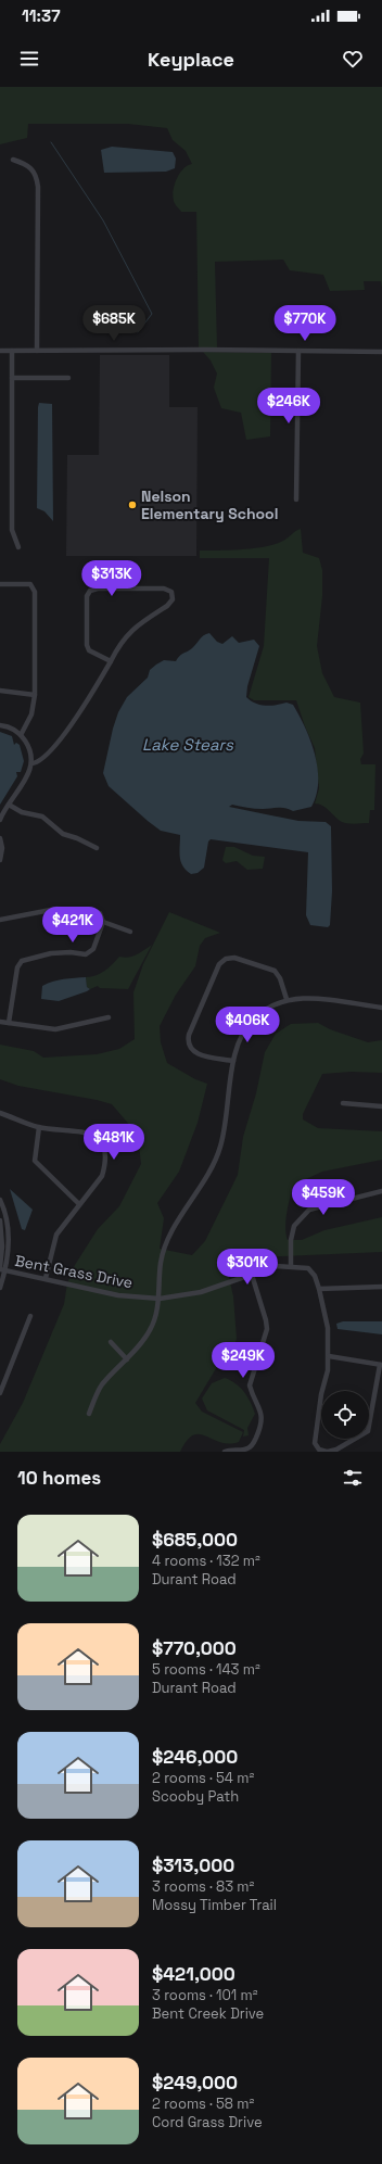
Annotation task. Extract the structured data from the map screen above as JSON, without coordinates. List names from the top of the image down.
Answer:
{
  "streets": {
    "street": ["Bent Grass Drive"]
  },
  "water": ["Lake Stears"],
  "places": ["Nelson Elementary School"],
  "page": {
    "status": "11:37",
    "header": "Keyplace",
    "price": [
      "$685K",
      "$770K",
      "$246K",
      "$313K",
      "$421K",
      "$406K",
      "$481K",
      "$459K",
      "$301K",
      "$249K"
    ],
    "heading": "10 homes",
    "list": [
      {
        "name": "$685,000",
        "note": "4 rooms · 132 m² · Durant Road"
      },
      {
        "name": "$770,000",
        "note": "5 rooms · 143 m² · Durant Road"
      },
      {
        "name": "$246,000",
        "note": "2 rooms · 54 m² · Scooby Path"
      },
      {
        "name": "$313,000",
        "note": "3 rooms · 83 m² · Mossy Timber Trail"
      },
      {
        "name": "$421,000",
        "note": "3 rooms · 101 m² · Bent Creek Drive"
      },
      {
        "name": "$249,000",
        "note": "2 rooms · 58 m² · Cord Grass Drive"
      }
    ]
  }
}
